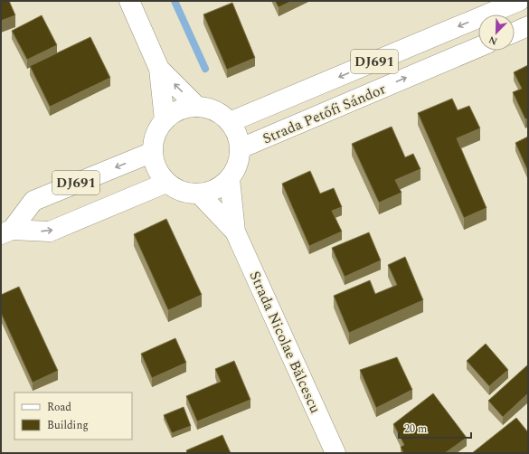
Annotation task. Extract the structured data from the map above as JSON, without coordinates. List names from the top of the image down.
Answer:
{
  "streets": {
    "main road": ["DJ691", "Strada Petőfi Sándor", "Strada Nicolae Bălcescu"]
  },
  "crossings": [
    ["DJ691", "Strada Petőfi Sándor"],
    ["DJ691", "Strada Nicolae Bălcescu"],
    ["Strada Petőfi Sándor", "Strada Nicolae Bălcescu"]
  ],
  "legend": ["Road", "Building"],
  "scale_bar": "20 m",
  "north": "bottom left"
}
